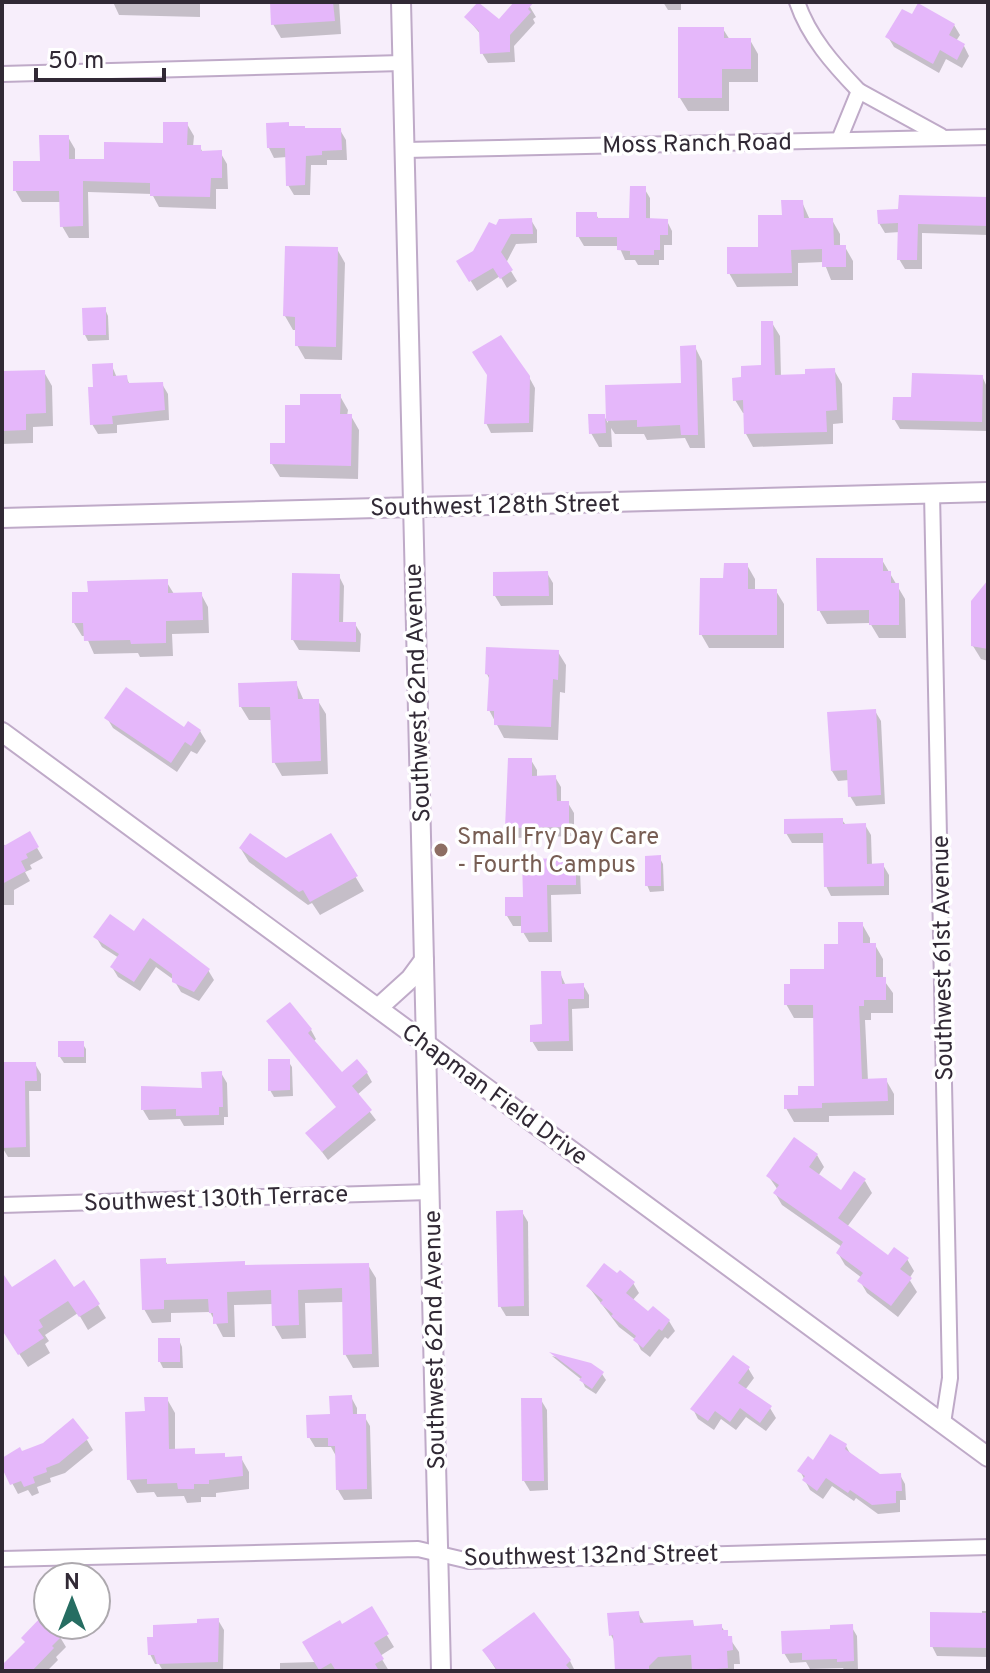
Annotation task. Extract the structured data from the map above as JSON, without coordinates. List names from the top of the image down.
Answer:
{
  "streets": {
    "street": [
      "Moss Ranch Road",
      "Southwest 128th Street",
      "Southwest 62nd Avenue",
      "Southwest 61st Avenue",
      "Chapman Field Drive",
      "Southwest 130th Terrace",
      "Southwest 132nd Street"
    ]
  },
  "crossings": [
    ["Moss Ranch Road", "Southwest 62nd Avenue"],
    ["Southwest 128th Street", "Southwest 62nd Avenue"],
    ["Southwest 128th Street", "Southwest 61st Avenue"],
    ["Southwest 62nd Avenue", "Chapman Field Drive"],
    ["Southwest 62nd Avenue", "Southwest 130th Terrace"],
    ["Southwest 62nd Avenue", "Southwest 132nd Street"],
    ["Southwest 61st Avenue", "Chapman Field Drive"]
  ],
  "places": ["Small Fry Day Care - Fourth Campus"],
  "scale_bar": "50 m",
  "north": "top"
}
